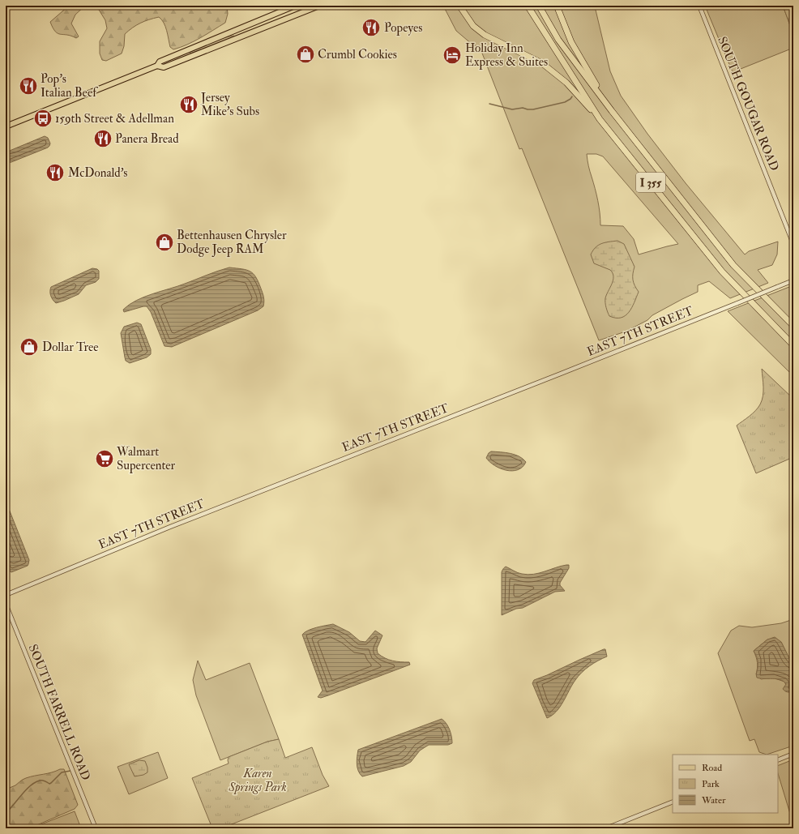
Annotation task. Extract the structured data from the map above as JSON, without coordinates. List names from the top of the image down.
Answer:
{
  "streets": {
    "highway": ["I 355"],
    "street": ["SOUTH GOUGAR ROAD", "EAST 7TH STREET", "SOUTH FARRELL ROAD"]
  },
  "parks": ["Karen Springs Park"],
  "places": {
    "restaurant": [
      "Popeyes",
      "Pop's Italian Beef",
      "Jersey Mike's Subs",
      "Panera Bread",
      "McDonald's"
    ],
    "shop": ["Crumbl Cookies", "Bettenhausen Chrysler Dodge Jeep RAM", "Dollar Tree"],
    "hotel": ["Holiday Inn Express & Suites"],
    "bus stop": ["159th Street & Adellman"],
    "supermarket": ["Walmart Supercenter"]
  },
  "legend": ["Road", "Park", "Water"]
}
